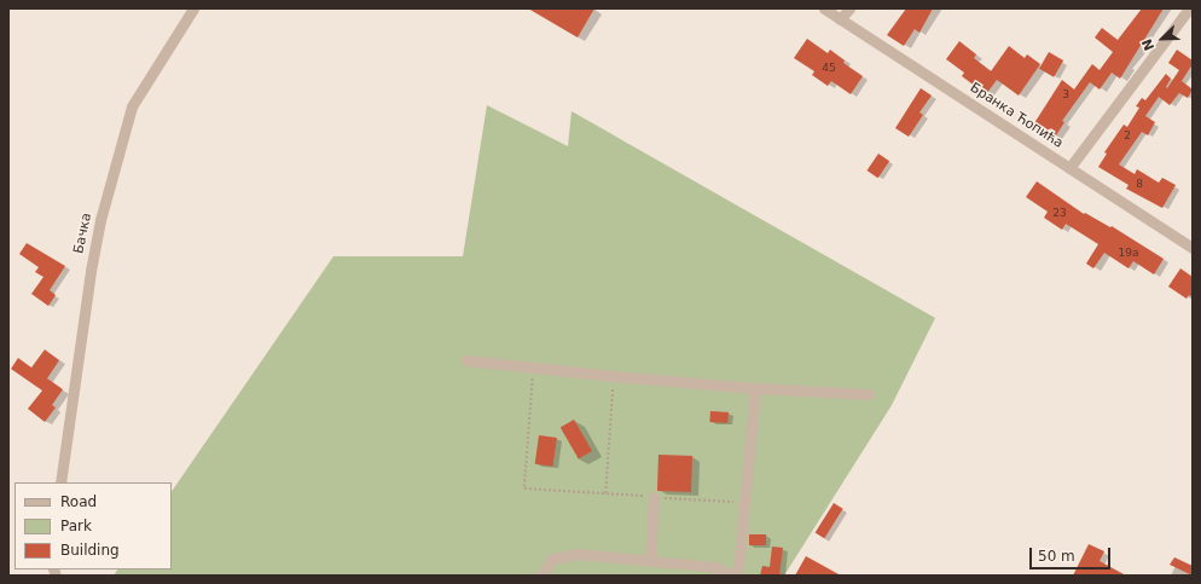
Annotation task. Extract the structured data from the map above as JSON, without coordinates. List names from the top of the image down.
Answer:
{
  "streets": {
    "street": ["Бранка Ћопића", "Бачка"]
  },
  "house_numbers": [
    "45",
    "3",
    "2",
    "8",
    "23",
    "19a"
  ],
  "legend": ["Road", "Park", "Building"],
  "scale_bar": "50 m",
  "north": "bottom left"
}
